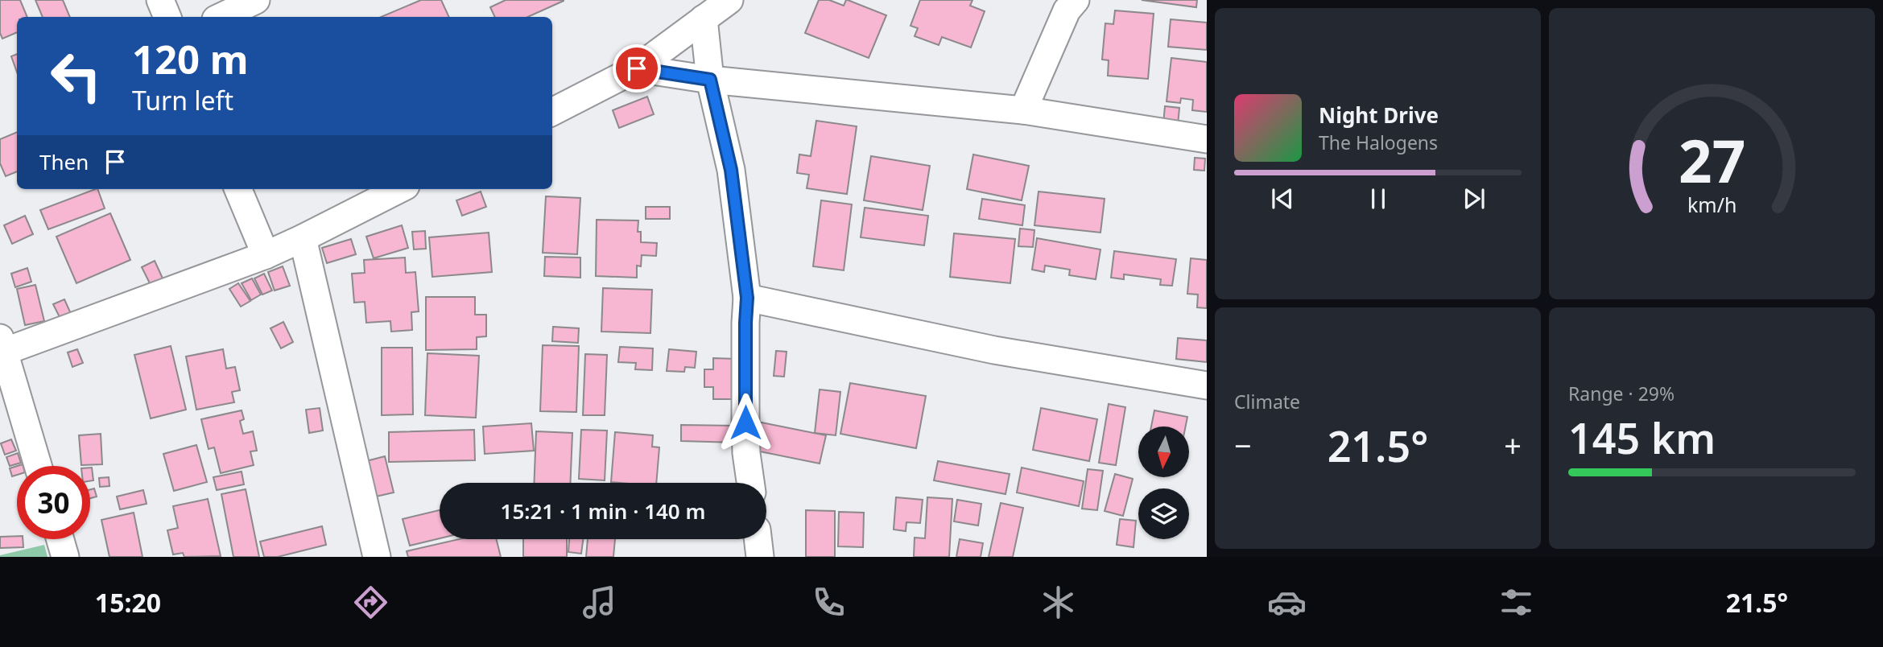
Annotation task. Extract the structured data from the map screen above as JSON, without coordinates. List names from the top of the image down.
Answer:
{
  "north": "bottom",
  "page": {
    "turn": ["120 m", "Turn left"],
    "song": ["Night Drive", "The Halogens"],
    "then": "Then",
    "tile": [
      "Climate",
      ["Range · 29%", "145 km"]
    ],
    "heat": ["−", "21.5°", "+"],
    "limit": "30",
    "trip": "15:21 · 1 min · 140 m",
    "tabs": ["15:20", "21.5°"],
    "gauge": ["27", "km/h"]
  }
}
